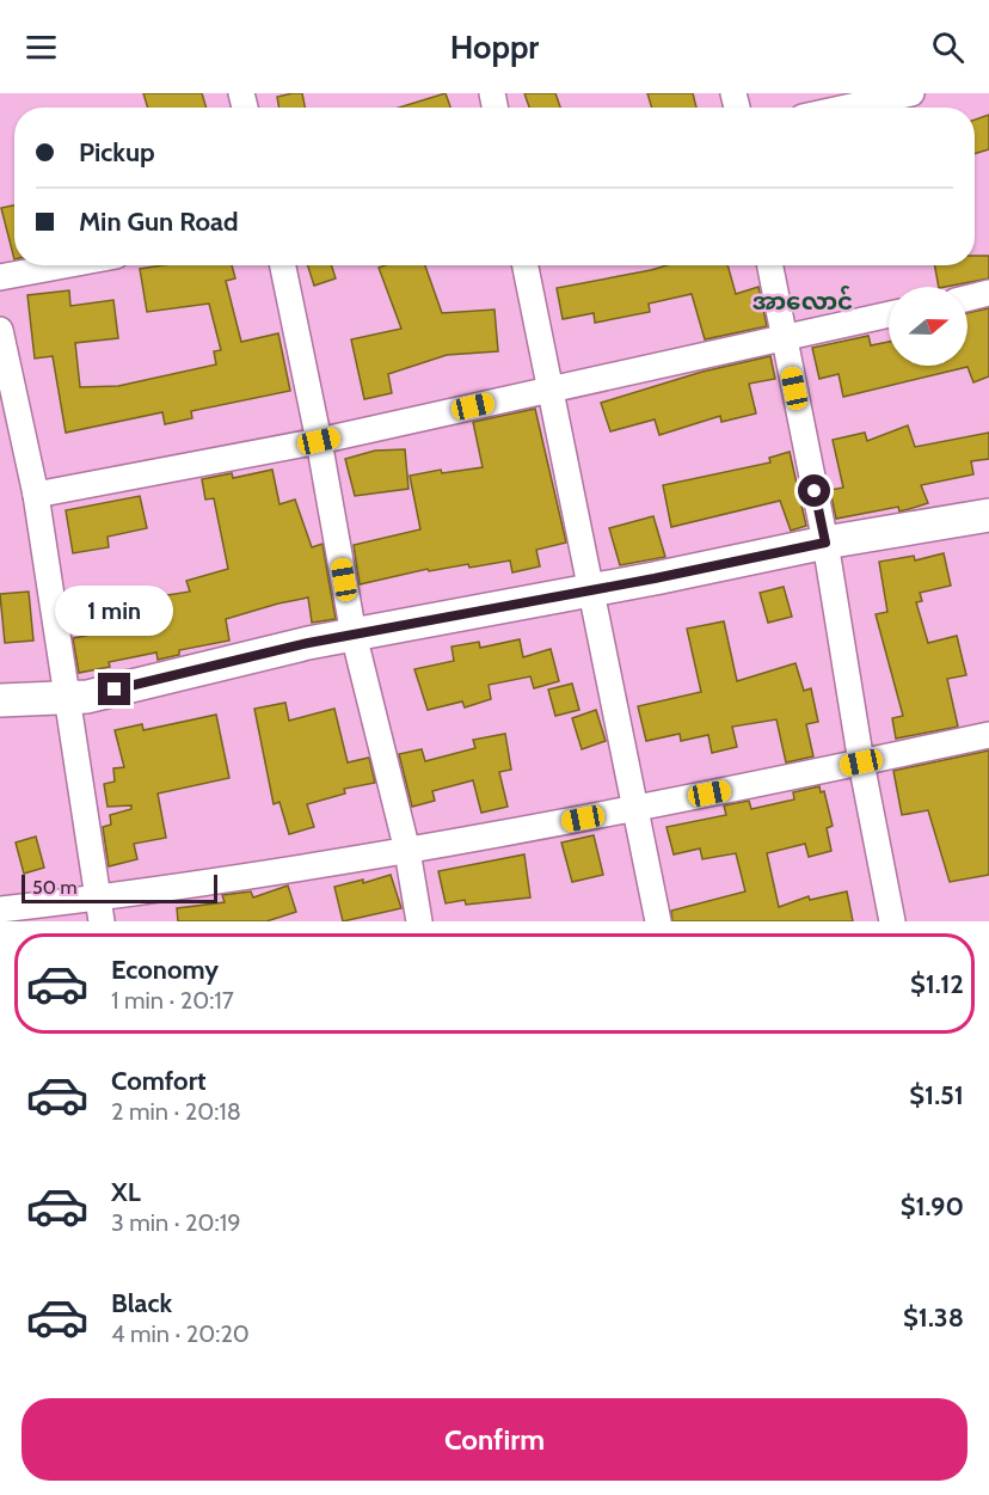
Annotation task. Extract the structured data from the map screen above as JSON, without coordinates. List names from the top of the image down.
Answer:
{
  "districts": ["အာလောင်"],
  "scale_bar": "50 m",
  "north": "right",
  "page": {
    "header": "Hoppr",
    "banner": ["Pickup", "Min Gun Road"],
    "bubble": "1 min",
    "scale": "50 m",
    "list": [
      {
        "name": "Economy",
        "note": "1 min · 20:17",
        "value": "$1.12"
      },
      {
        "name": "Comfort",
        "note": "2 min · 20:18",
        "value": "$1.51"
      },
      {
        "name": "XL",
        "note": "3 min · 20:19",
        "value": "$1.90"
      },
      {
        "name": "Black",
        "note": "4 min · 20:20",
        "value": "$1.38"
      }
    ],
    "buttons": "Confirm"
  }
}
